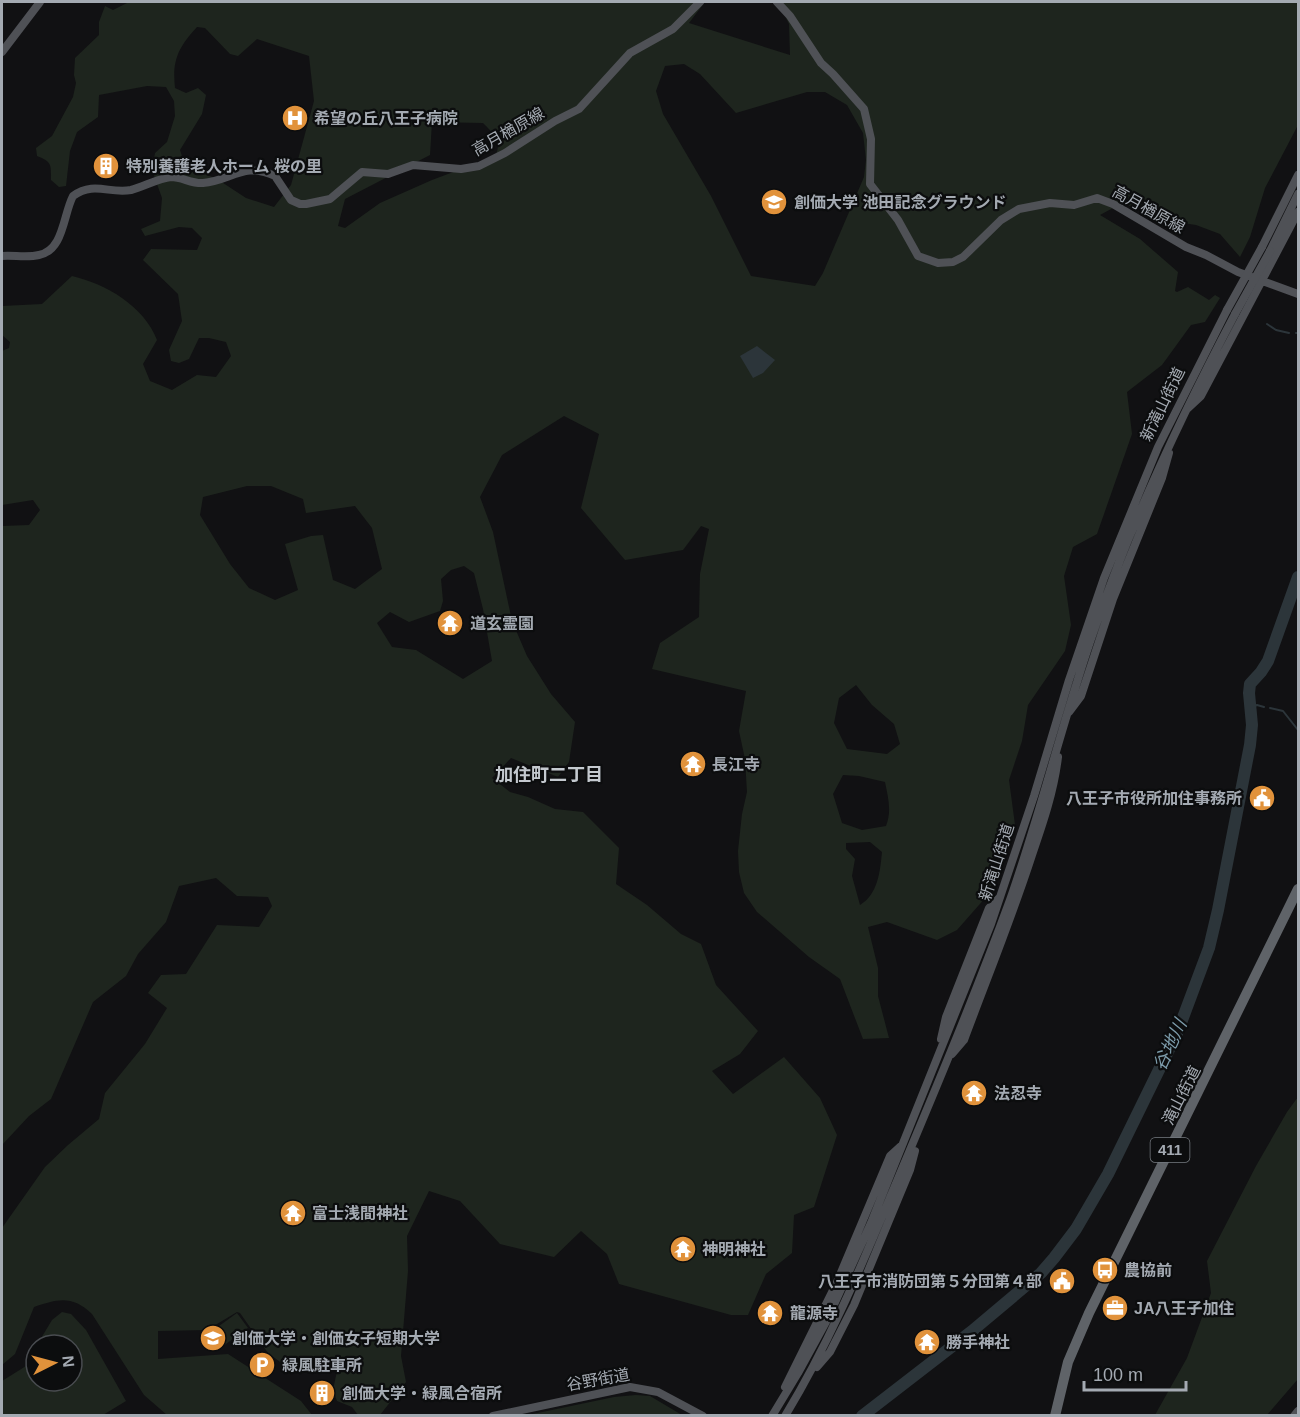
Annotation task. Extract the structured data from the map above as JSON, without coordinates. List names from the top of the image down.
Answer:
{
  "streets": {
    "highway": ["滝山街道", "411"],
    "main road": ["高月楢原線", "新滝山街道", "谷野街道"]
  },
  "districts": ["加住町二丁目"],
  "water": ["谷地川"],
  "places": {
    "hospital": ["希望の丘八王子病院"],
    "building": ["特別養護老人ホーム 桜の里", "創価大学・緑風合宿所"],
    "school or university": ["創価大学 池田記念グラウンド", "創価大学・創価女子短期大学"],
    "temple": [
      "道玄霊園",
      "長江寺",
      "法忍寺",
      "富士浅間神社",
      "神明神社",
      "龍源寺",
      "勝手神社"
    ],
    "public building": ["八王子市役所加住事務所", "八王子市消防団第５分団第４部"],
    "bus stop": ["農協前"],
    "office": ["JA八王子加住"],
    "parking": ["緑風駐車所"]
  },
  "scale_bar": "100 m",
  "north": "right"
}
